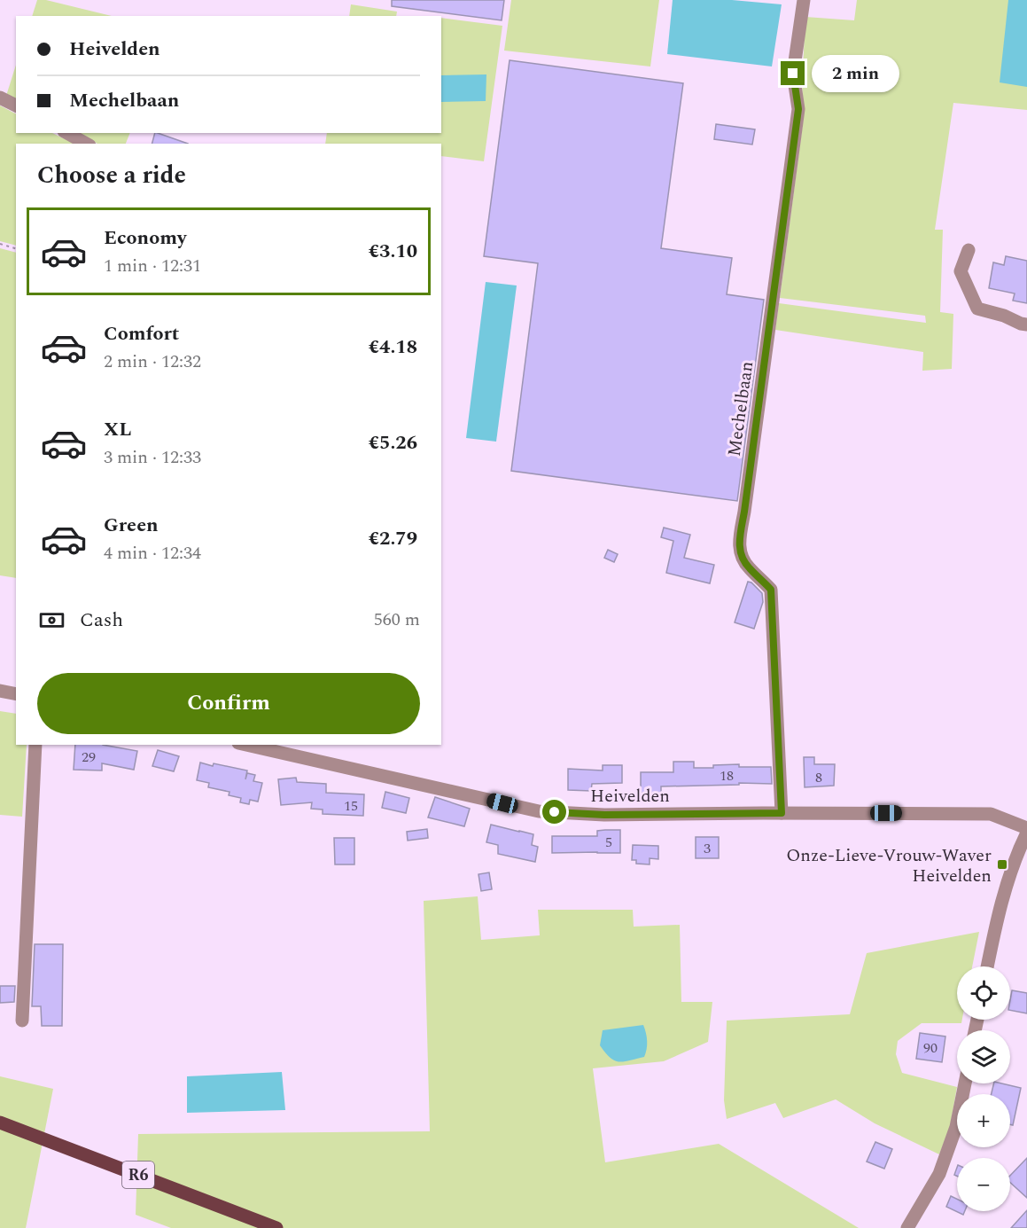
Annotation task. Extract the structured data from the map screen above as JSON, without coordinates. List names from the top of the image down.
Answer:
{
  "streets": {
    "main road": ["R6"],
    "street": ["Mechelbaan", "Heivelden"]
  },
  "crossings": [
    ["Mechelbaan", "Heivelden"]
  ],
  "places": {
    "transit": ["Onze-Lieve-Vrouw-Waver Heivelden"]
  },
  "house_numbers": [
    "29",
    "18",
    "8",
    "15",
    "5",
    "3",
    "90"
  ],
  "page": {
    "banner": ["Heivelden", "Mechelbaan"],
    "bubble": "2 min",
    "heading": "Choose a ride",
    "list": [
      {
        "name": "Economy",
        "note": "1 min · 12:31",
        "value": "€3.10"
      },
      {
        "name": "Comfort",
        "note": "2 min · 12:32",
        "value": "€4.18"
      },
      {
        "name": "XL",
        "note": "3 min · 12:33",
        "value": "€5.26"
      },
      {
        "name": "Green",
        "note": "4 min · 12:34",
        "value": "€2.79"
      }
    ],
    "pay": ["Cash", "560 m"],
    "buttons": "Confirm",
    "map_buttons": ["+", "−"]
  }
}
